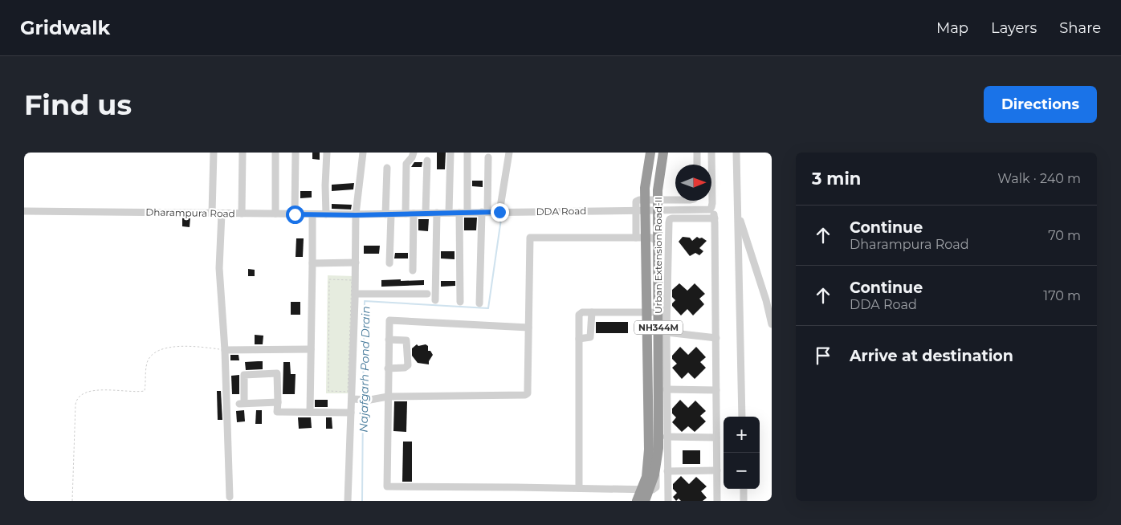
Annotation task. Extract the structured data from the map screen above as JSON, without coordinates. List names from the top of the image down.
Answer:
{
  "streets": {
    "highway": ["Urban Extension Road-II", "NH344M"],
    "street": ["DDA Road", "Dharampura Road"]
  },
  "crossings": [
    ["DDA Road", "Dharampura Road"]
  ],
  "water": ["Najafgarh Pond Drain"],
  "north": "right",
  "page": {
    "header": "Gridwalk",
    "nav": ["Map", "Layers", "Share"],
    "buttons": "Directions",
    "title": "Find us",
    "heading": ["3 min", "Walk · 240 m"],
    "list": [
      ["Continue", "Dharampura Road", "70 m"],
      ["Continue", "DDA Road", "170 m"],
      "Arrive at destination"
    ],
    "map_buttons": ["+", "−"]
  }
}
